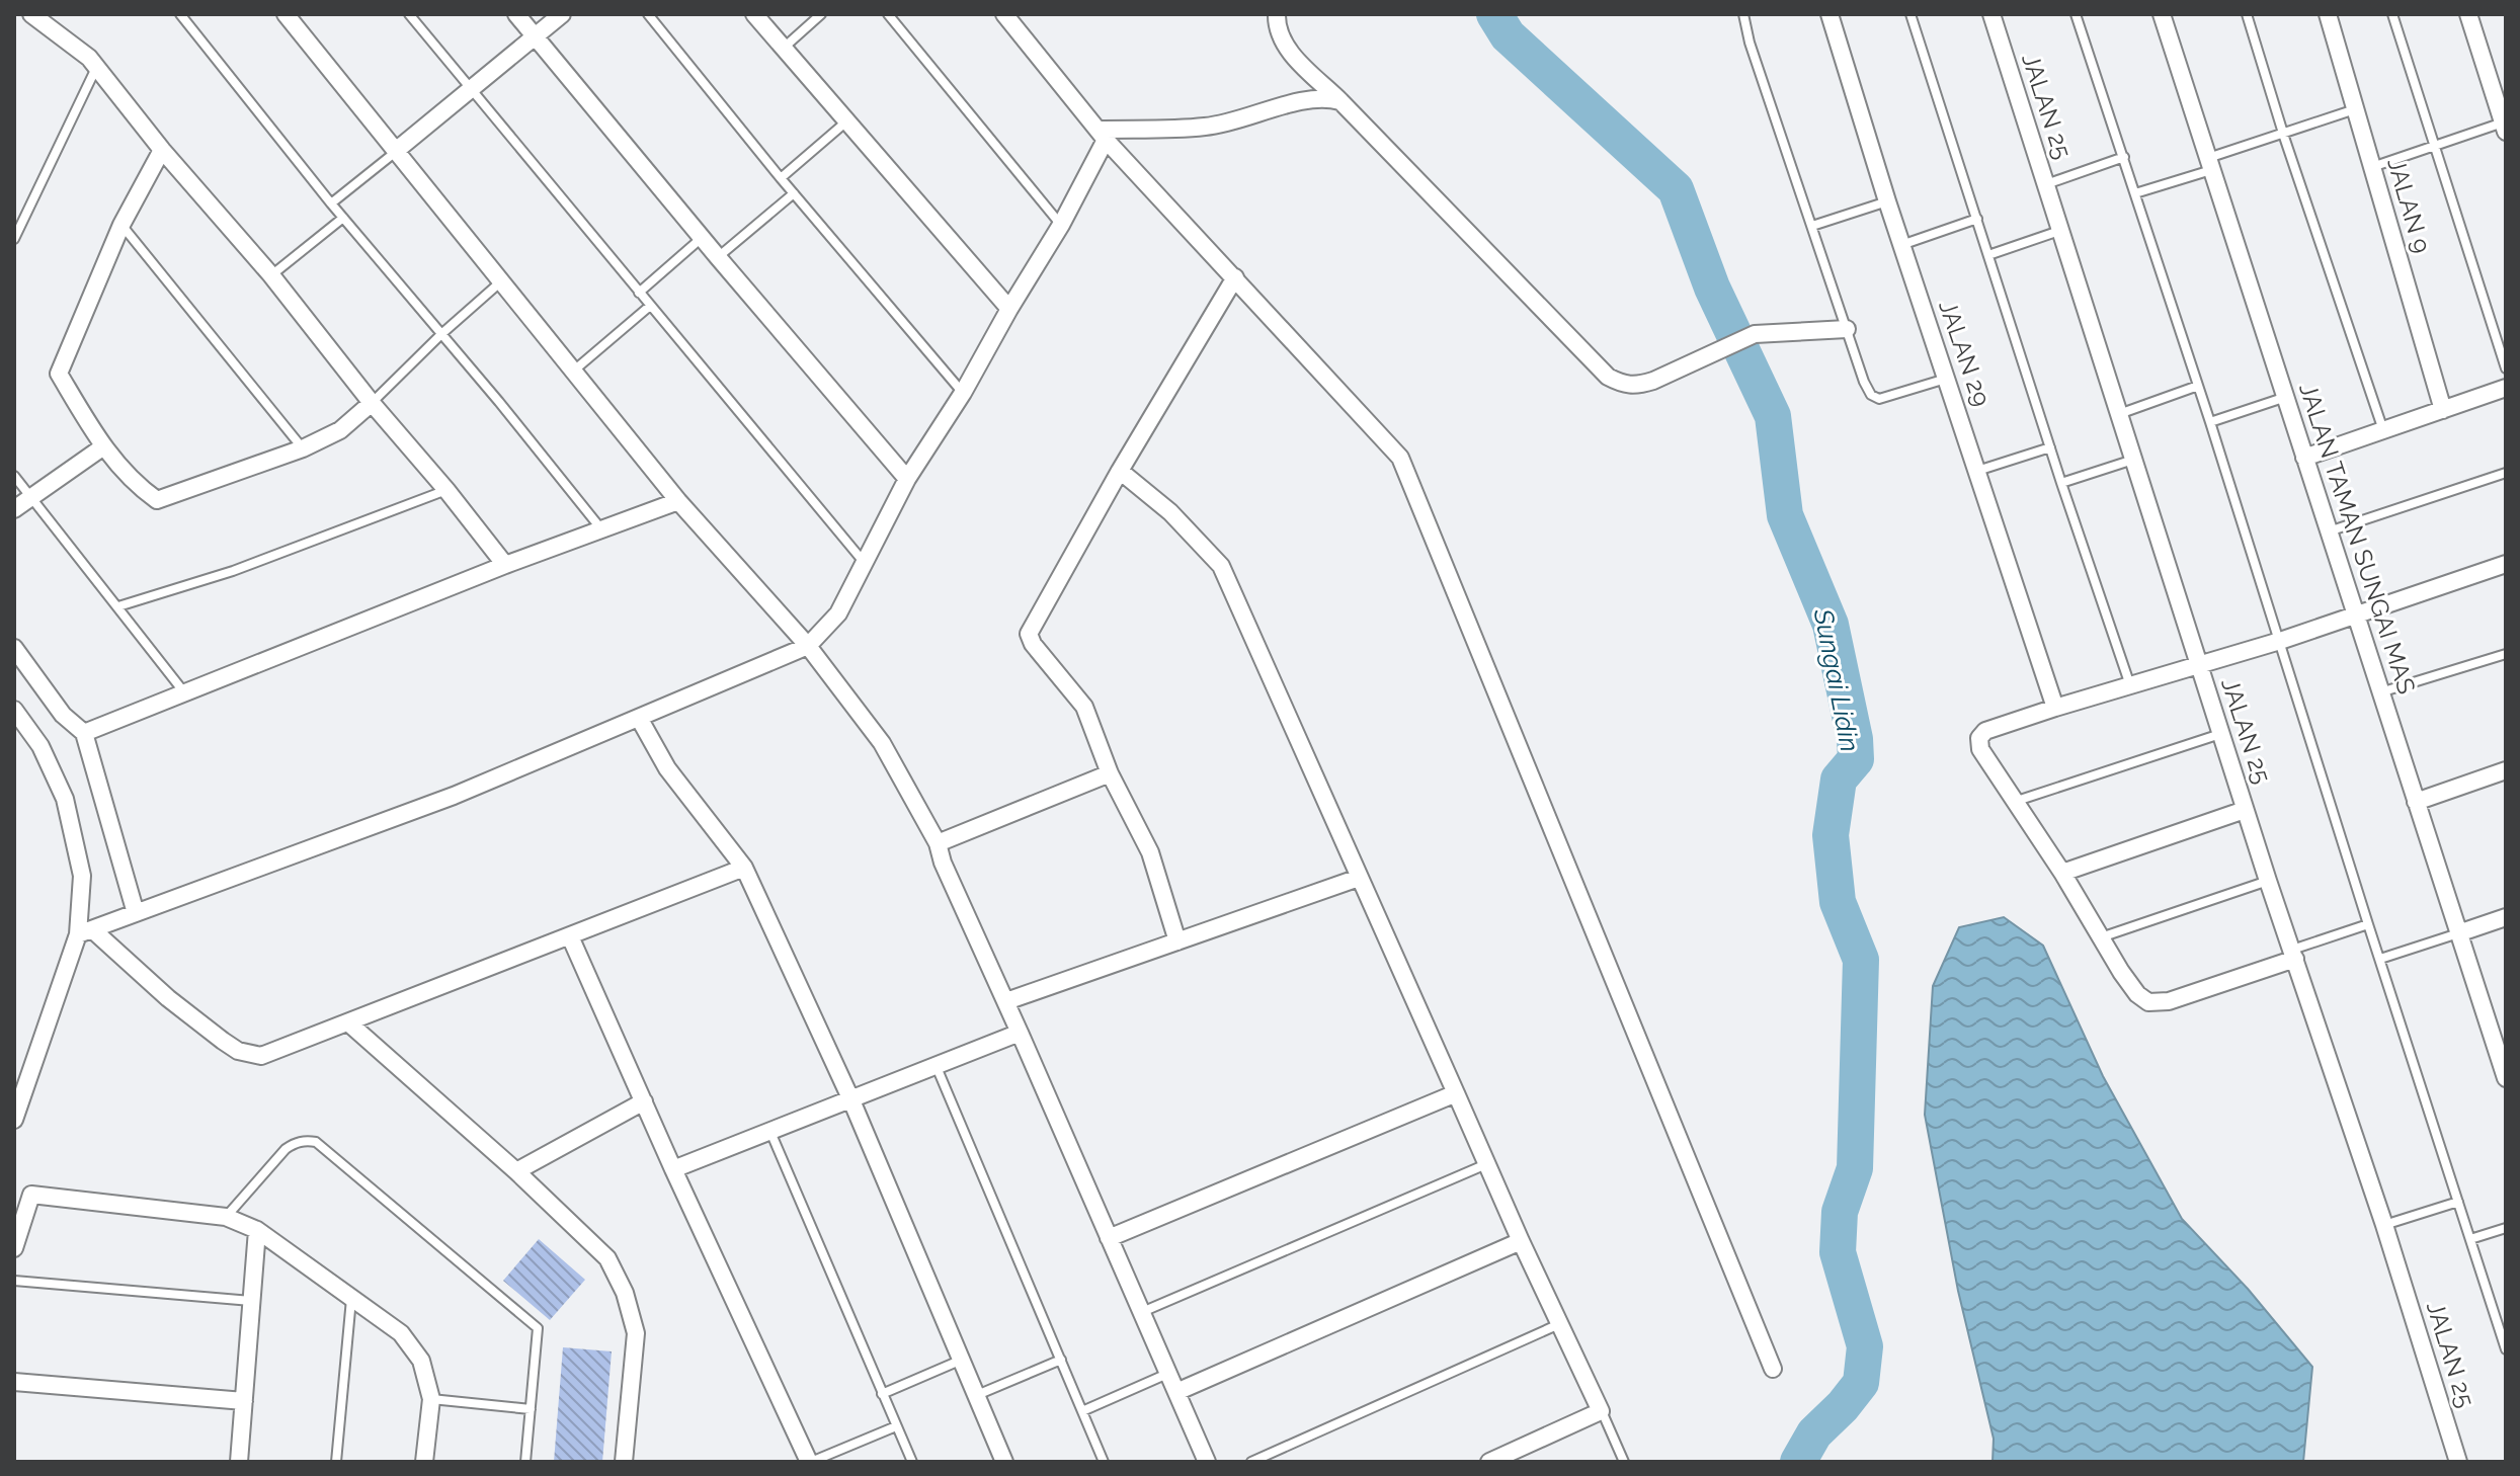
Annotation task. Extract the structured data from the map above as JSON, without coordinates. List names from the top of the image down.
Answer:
{
  "streets": {
    "street": [
      "JALAN 25",
      "JALAN 9",
      "JALAN 29",
      "JALAN TAMAN SUNGAI MAS"
    ]
  },
  "water": ["Sungai Lidin"]
}
